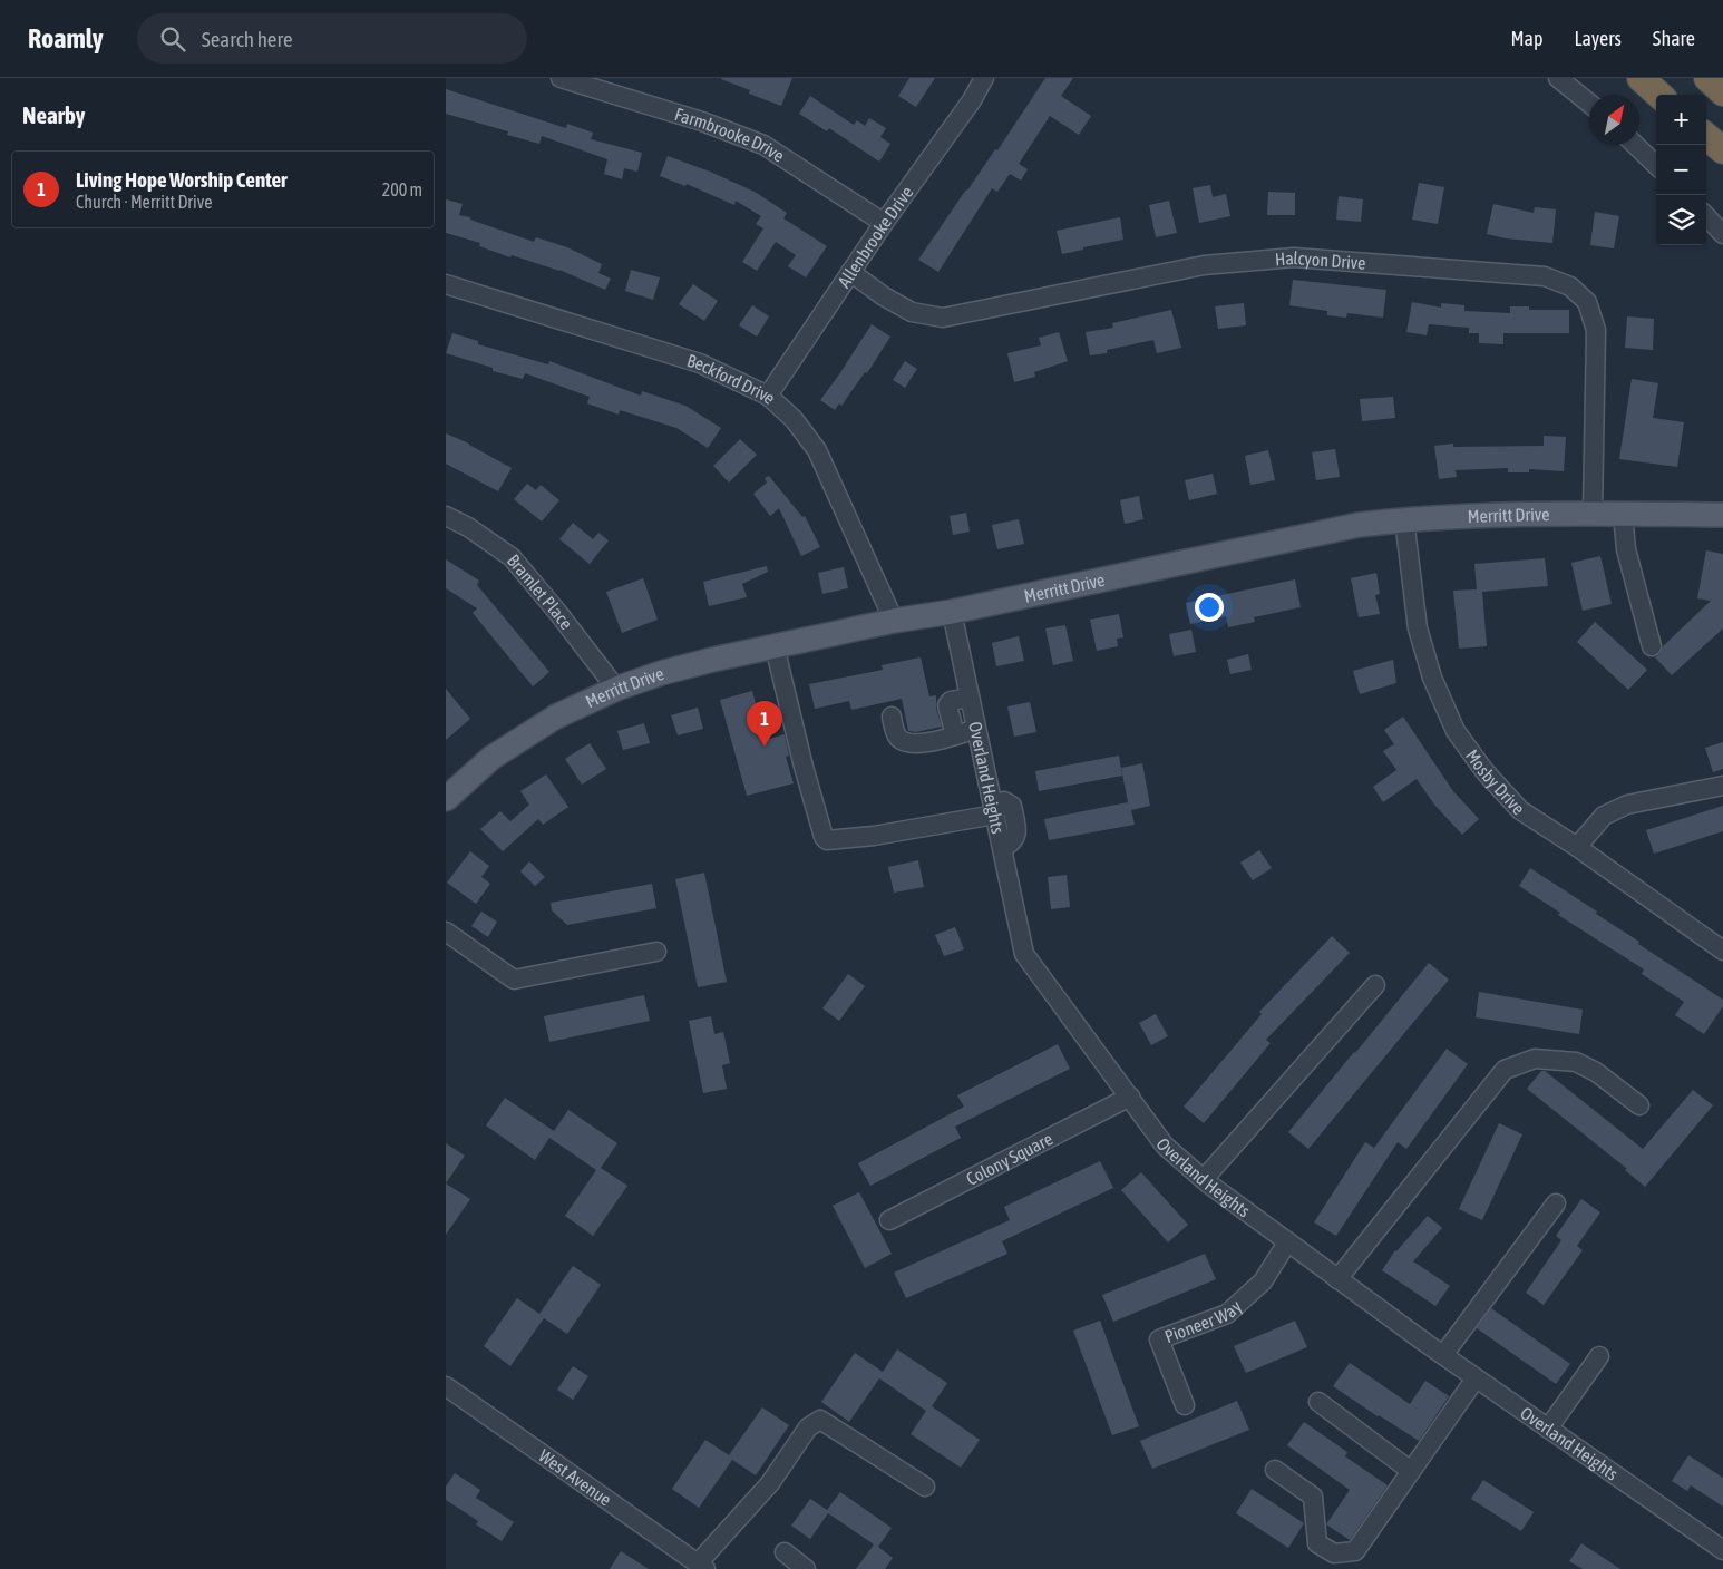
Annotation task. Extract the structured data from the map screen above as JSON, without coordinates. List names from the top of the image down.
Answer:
{
  "streets": {
    "main road": ["Merritt Drive"],
    "street": [
      "Farmbrooke Drive",
      "Allenbrooke Drive",
      "Halcyon Drive",
      "Beckford Drive",
      "Bramlet Place",
      "Overland Heights",
      "Mosby Drive",
      "Colony Square",
      "Pioneer Way",
      "West Avenue"
    ]
  },
  "crossings": [
    ["Farmbrooke Drive", "Allenbrooke Drive"],
    ["Allenbrooke Drive", "Halcyon Drive"],
    ["Allenbrooke Drive", "Beckford Drive"],
    ["Halcyon Drive", "Merritt Drive"],
    ["Beckford Drive", "Merritt Drive"],
    ["Merritt Drive", "Bramlet Place"],
    ["Merritt Drive", "Overland Heights"],
    ["Merritt Drive", "Mosby Drive"],
    ["Overland Heights", "Colony Square"],
    ["Overland Heights", "Pioneer Way"]
  ],
  "north": "top right",
  "page": {
    "header": "Roamly",
    "search": "Search here",
    "nav": ["Map", "Layers", "Share"],
    "heading": "Nearby",
    "map_buttons": ["+", "−"],
    "list": [
      {
        "mark": "1",
        "name": "Living Hope Worship Center",
        "note": "Church · Merritt Drive",
        "value": "200 m"
      }
    ],
    "pins": "1"
  }
}
